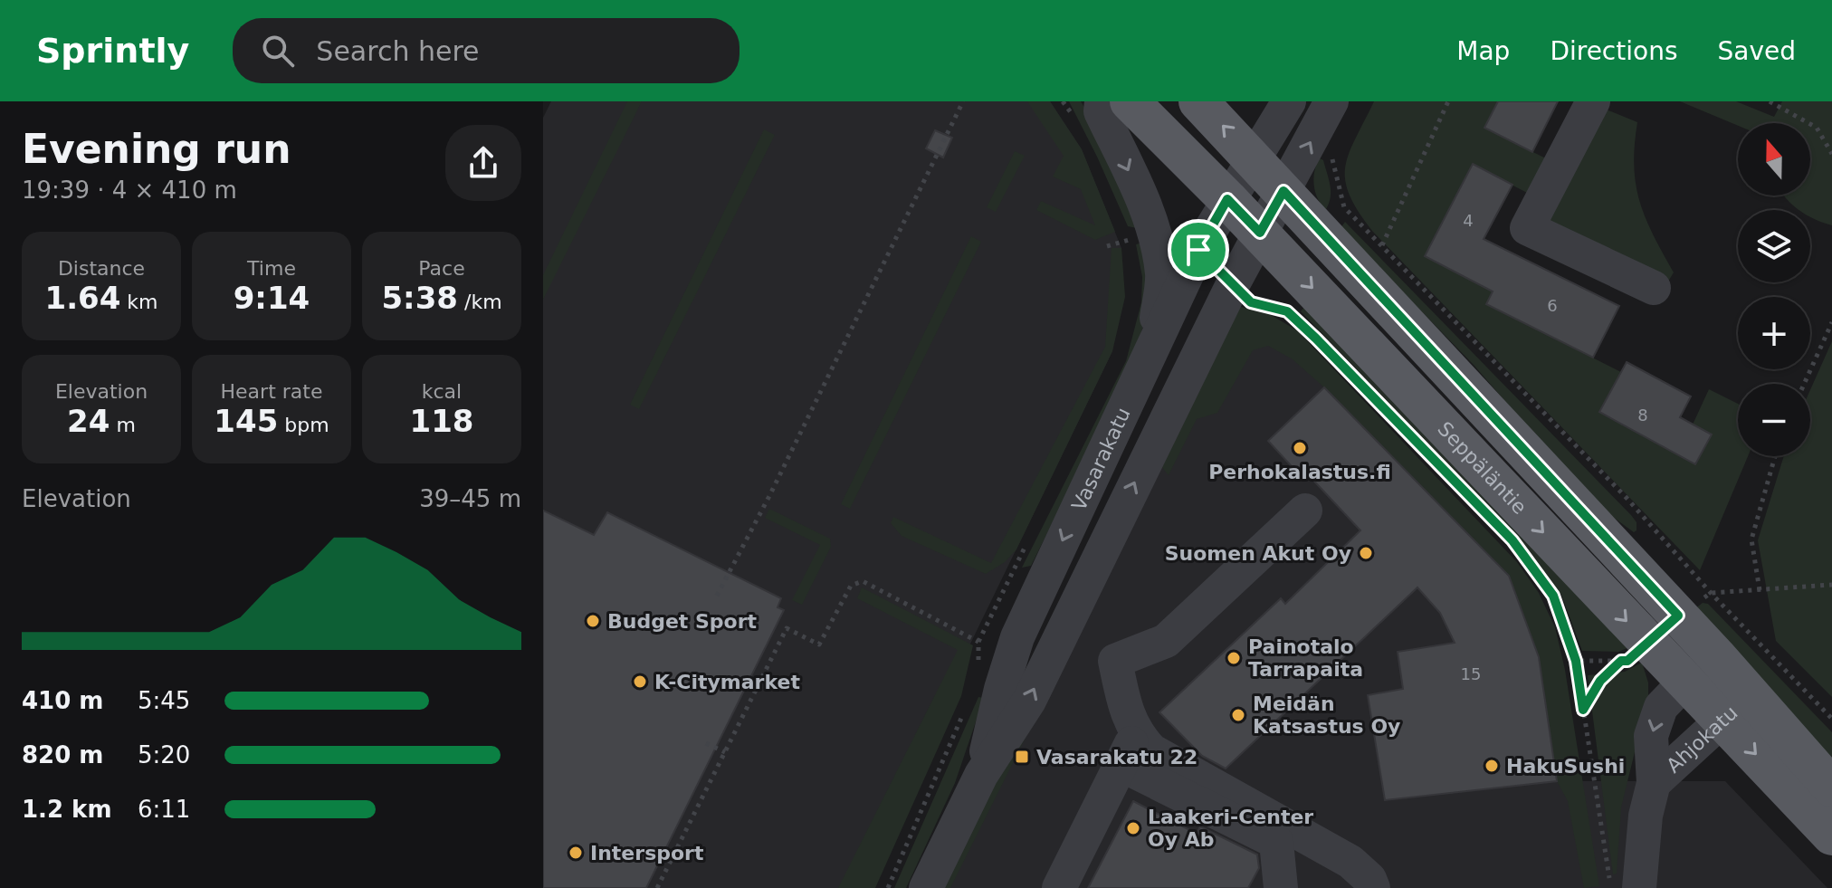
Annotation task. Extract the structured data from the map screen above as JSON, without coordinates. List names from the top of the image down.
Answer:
{
  "streets": {
    "main road": ["Seppäläntie"],
    "street": ["Vasarakatu", "Ahjokatu"]
  },
  "crossings": [
    ["Vasarakatu", "Seppäläntie"],
    ["Seppäläntie", "Ahjokatu"]
  ],
  "places": {
    "other": [
      "Perhokalastus.fi",
      "Suomen Akut Oy",
      "Budget Sport",
      "Painotalo Tarrapaita",
      "K-Citymarket",
      "Meidän Katsastus Oy",
      "HakuSushi",
      "Laakeri-Center Oy Ab",
      "Intersport"
    ],
    "transit": ["Vasarakatu 22"]
  },
  "house_numbers": [
    "4",
    "6",
    "8",
    "15"
  ],
  "north": "top",
  "page": {
    "header": "Sprintly",
    "search": "Search here",
    "nav": ["Map", "Directions", "Saved"],
    "heading": ["Evening run", "19:39 · 4 × 410 m"],
    "map_buttons": ["+", "−"],
    "stats": [
      ["Distance", "1.64 km"],
      ["Time", "9:14"],
      ["Pace", "5:38 /km"],
      ["Elevation", "24 m"],
      ["Heart rate", "145 bpm"],
      ["kcal", "118"]
    ],
    "chart": ["Elevation", "39–45 m"],
    "list": [
      {
        "name": "410 m",
        "note": "5:45"
      },
      {
        "name": "820 m",
        "note": "5:20"
      },
      {
        "name": "1.2 km",
        "note": "6:11"
      }
    ]
  }
}
